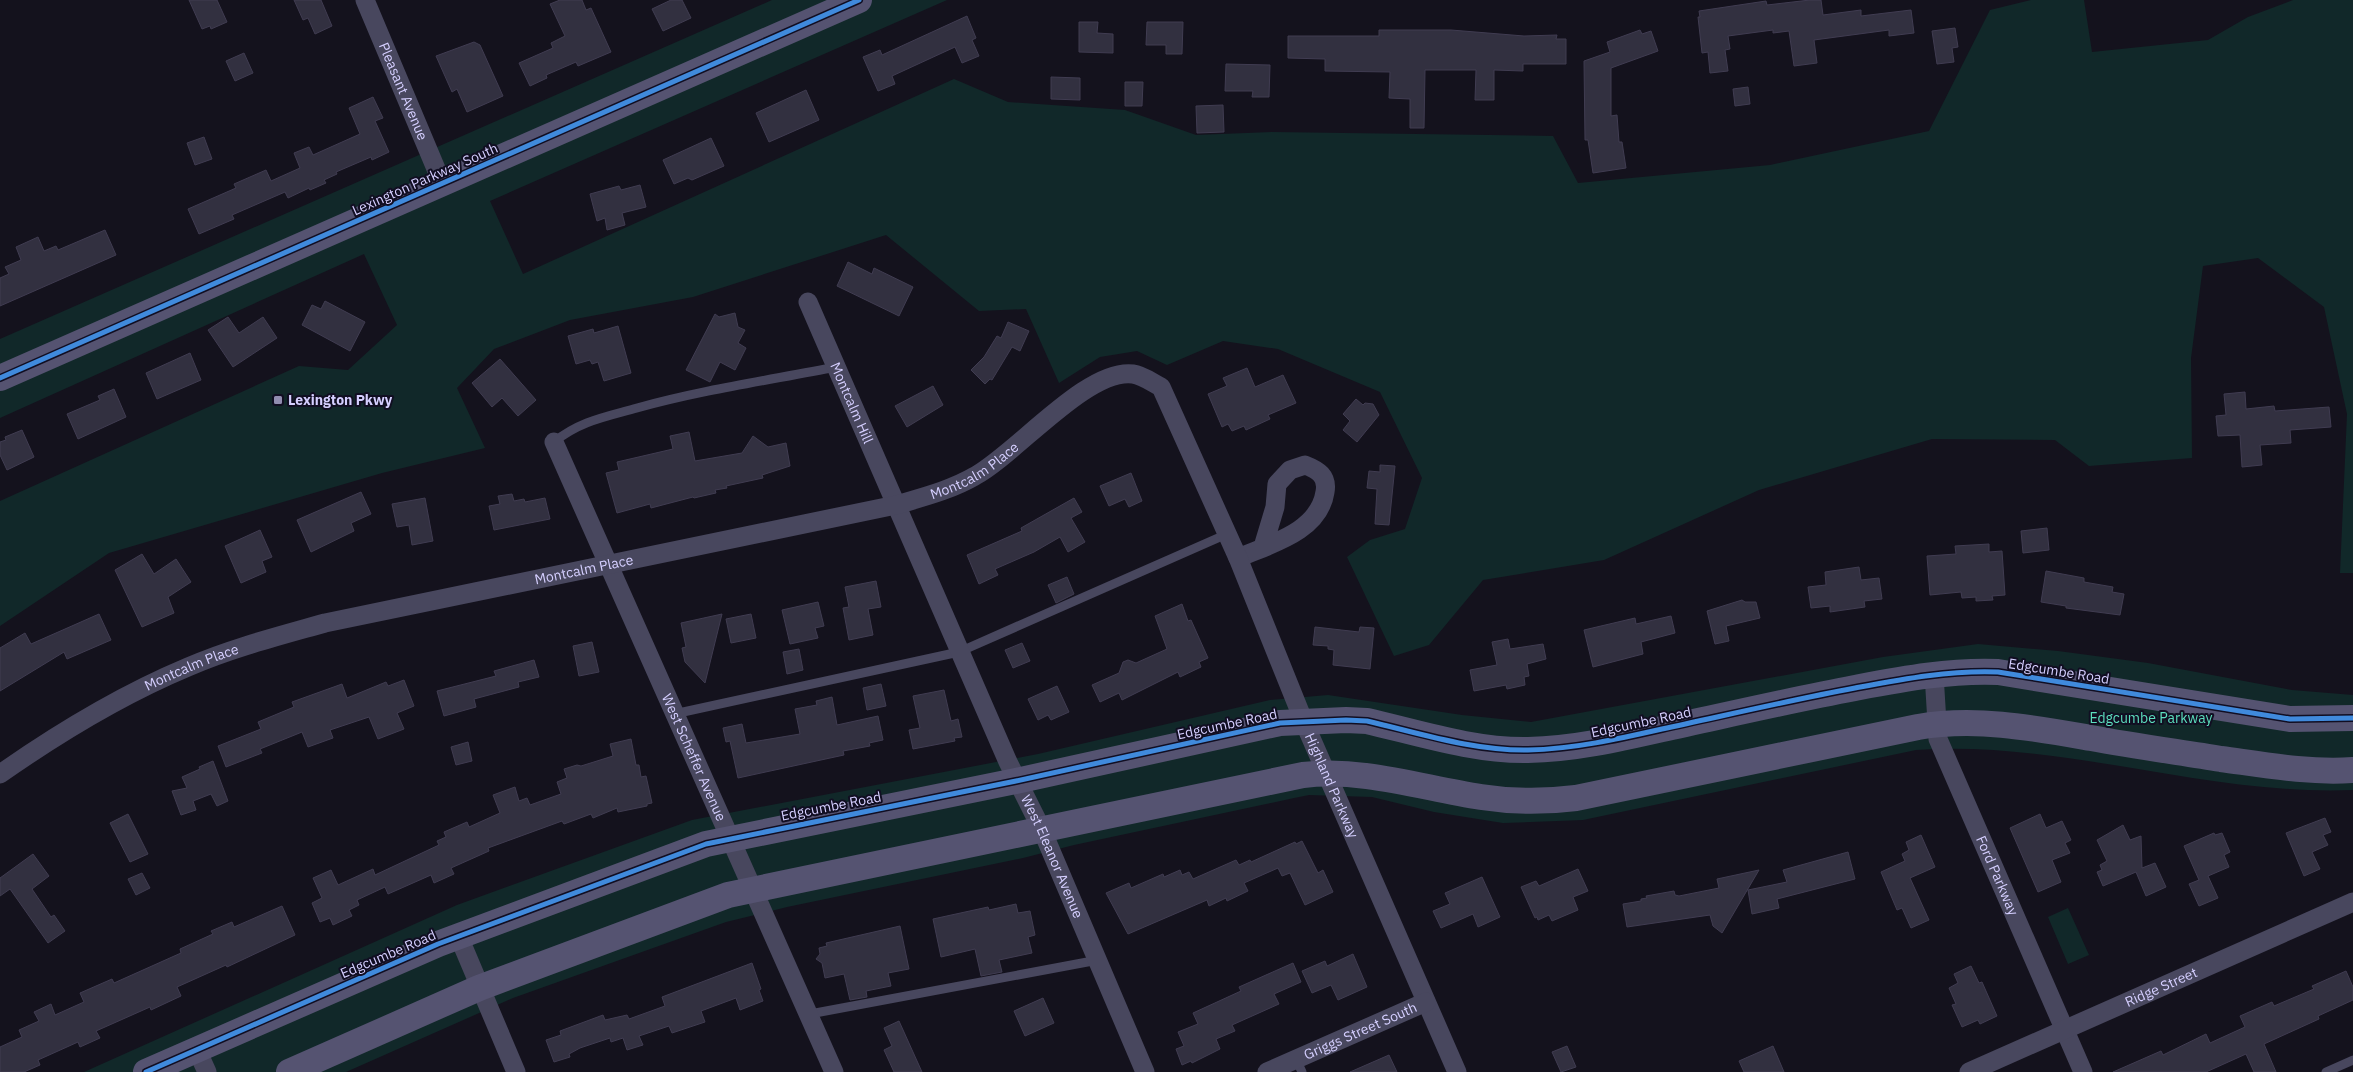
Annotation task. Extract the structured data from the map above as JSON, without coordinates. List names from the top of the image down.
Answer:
{
  "streets": {
    "street": [
      "Pleasant Avenue",
      "Lexington Parkway South",
      "Montcalm Hill",
      "Montcalm Place",
      "Edgcumbe Road",
      "West Scheffer Avenue",
      "Highland Parkway",
      "West Eleanor Avenue",
      "Ford Parkway",
      "Ridge Street",
      "Griggs Street South"
    ]
  },
  "crossings": [
    ["Pleasant Avenue", "Lexington Parkway South"],
    ["Montcalm Hill", "Montcalm Place"],
    ["Montcalm Hill", "West Eleanor Avenue"],
    ["Montcalm Place", "West Scheffer Avenue"],
    ["Montcalm Place", "Highland Parkway"],
    ["Montcalm Place", "West Eleanor Avenue"],
    ["Edgcumbe Road", "West Scheffer Avenue"],
    ["Edgcumbe Road", "Highland Parkway"],
    ["Edgcumbe Road", "West Eleanor Avenue"],
    ["Edgcumbe Road", "Ford Parkway"],
    ["Highland Parkway", "Griggs Street South"],
    ["Ford Parkway", "Ridge Street"]
  ],
  "parks": ["Edgcumbe Parkway"],
  "places": {
    "transit": ["Lexington Pkwy"]
  }
}
